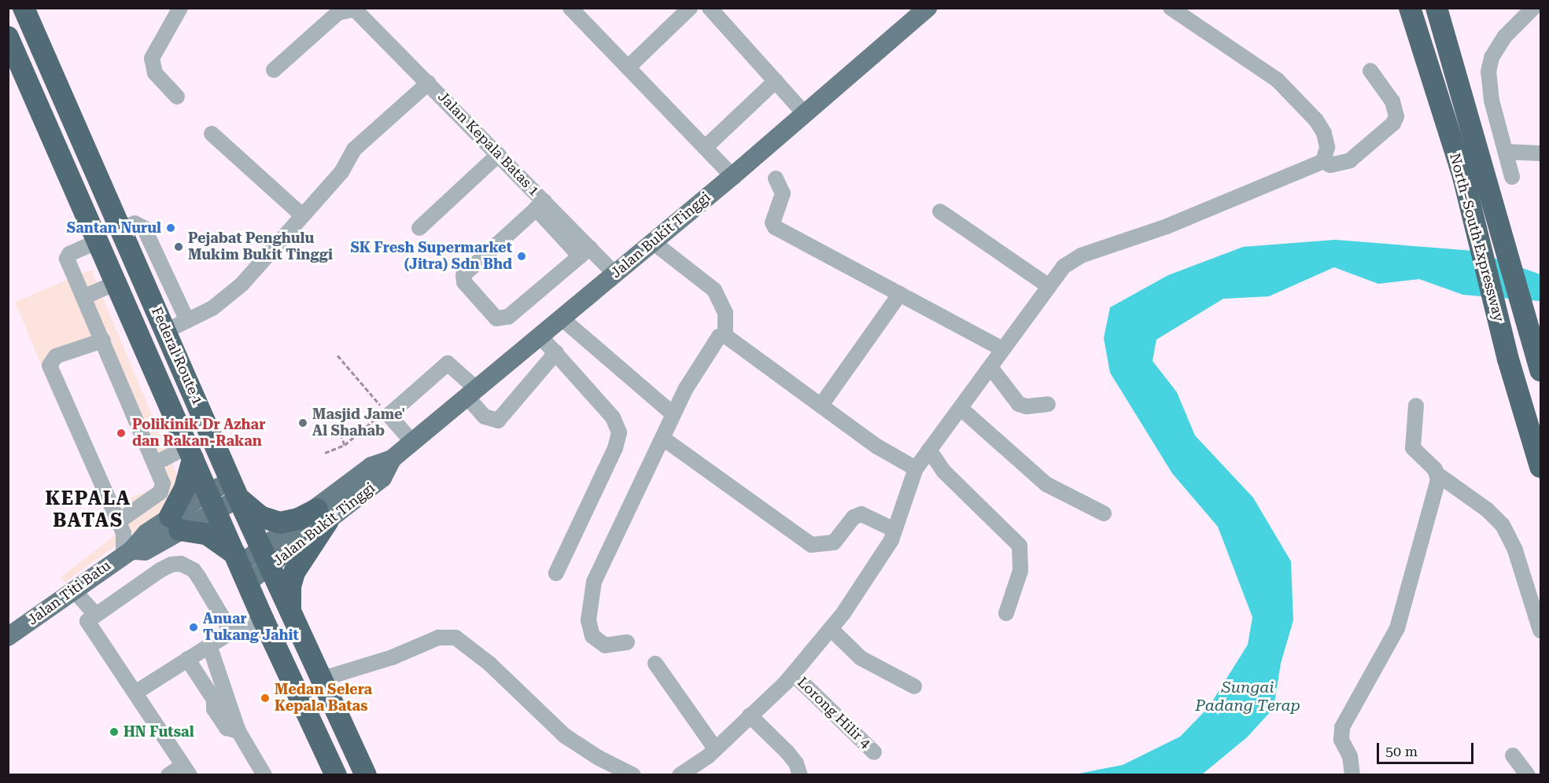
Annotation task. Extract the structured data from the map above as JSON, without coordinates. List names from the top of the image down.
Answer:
{
  "streets": {
    "highway": ["North–South Expressway", "Federal Route 1"],
    "main road": ["Jalan Bukit Tinggi", "Jalan Titi Batu"],
    "street": ["Jalan Kepala Batas 1", "Lorong Hilir 4"]
  },
  "crossings": [
    ["Jalan Kepala Batas 1", "Jalan Bukit Tinggi"],
    ["Jalan Bukit Tinggi", "Federal Route 1"],
    ["Federal Route 1", "Jalan Titi Batu"]
  ],
  "districts": ["KEPALA BATAS"],
  "water": ["Sungai Padang Terap"],
  "places": [
    "Santan Nurul",
    "Pejabat Penghulu Mukim Bukit Tinggi",
    "SK Fresh Supermarket (Jitra) Sdn Bhd",
    "Masjid Jame' Al Shahab",
    "Polikinik Dr Azhar dan Rakan-Rakan",
    "Anuar Tukang Jahit",
    "Medan Selera Kepala Batas",
    "HN Futsal"
  ],
  "scale_bar": "50 m"
}
